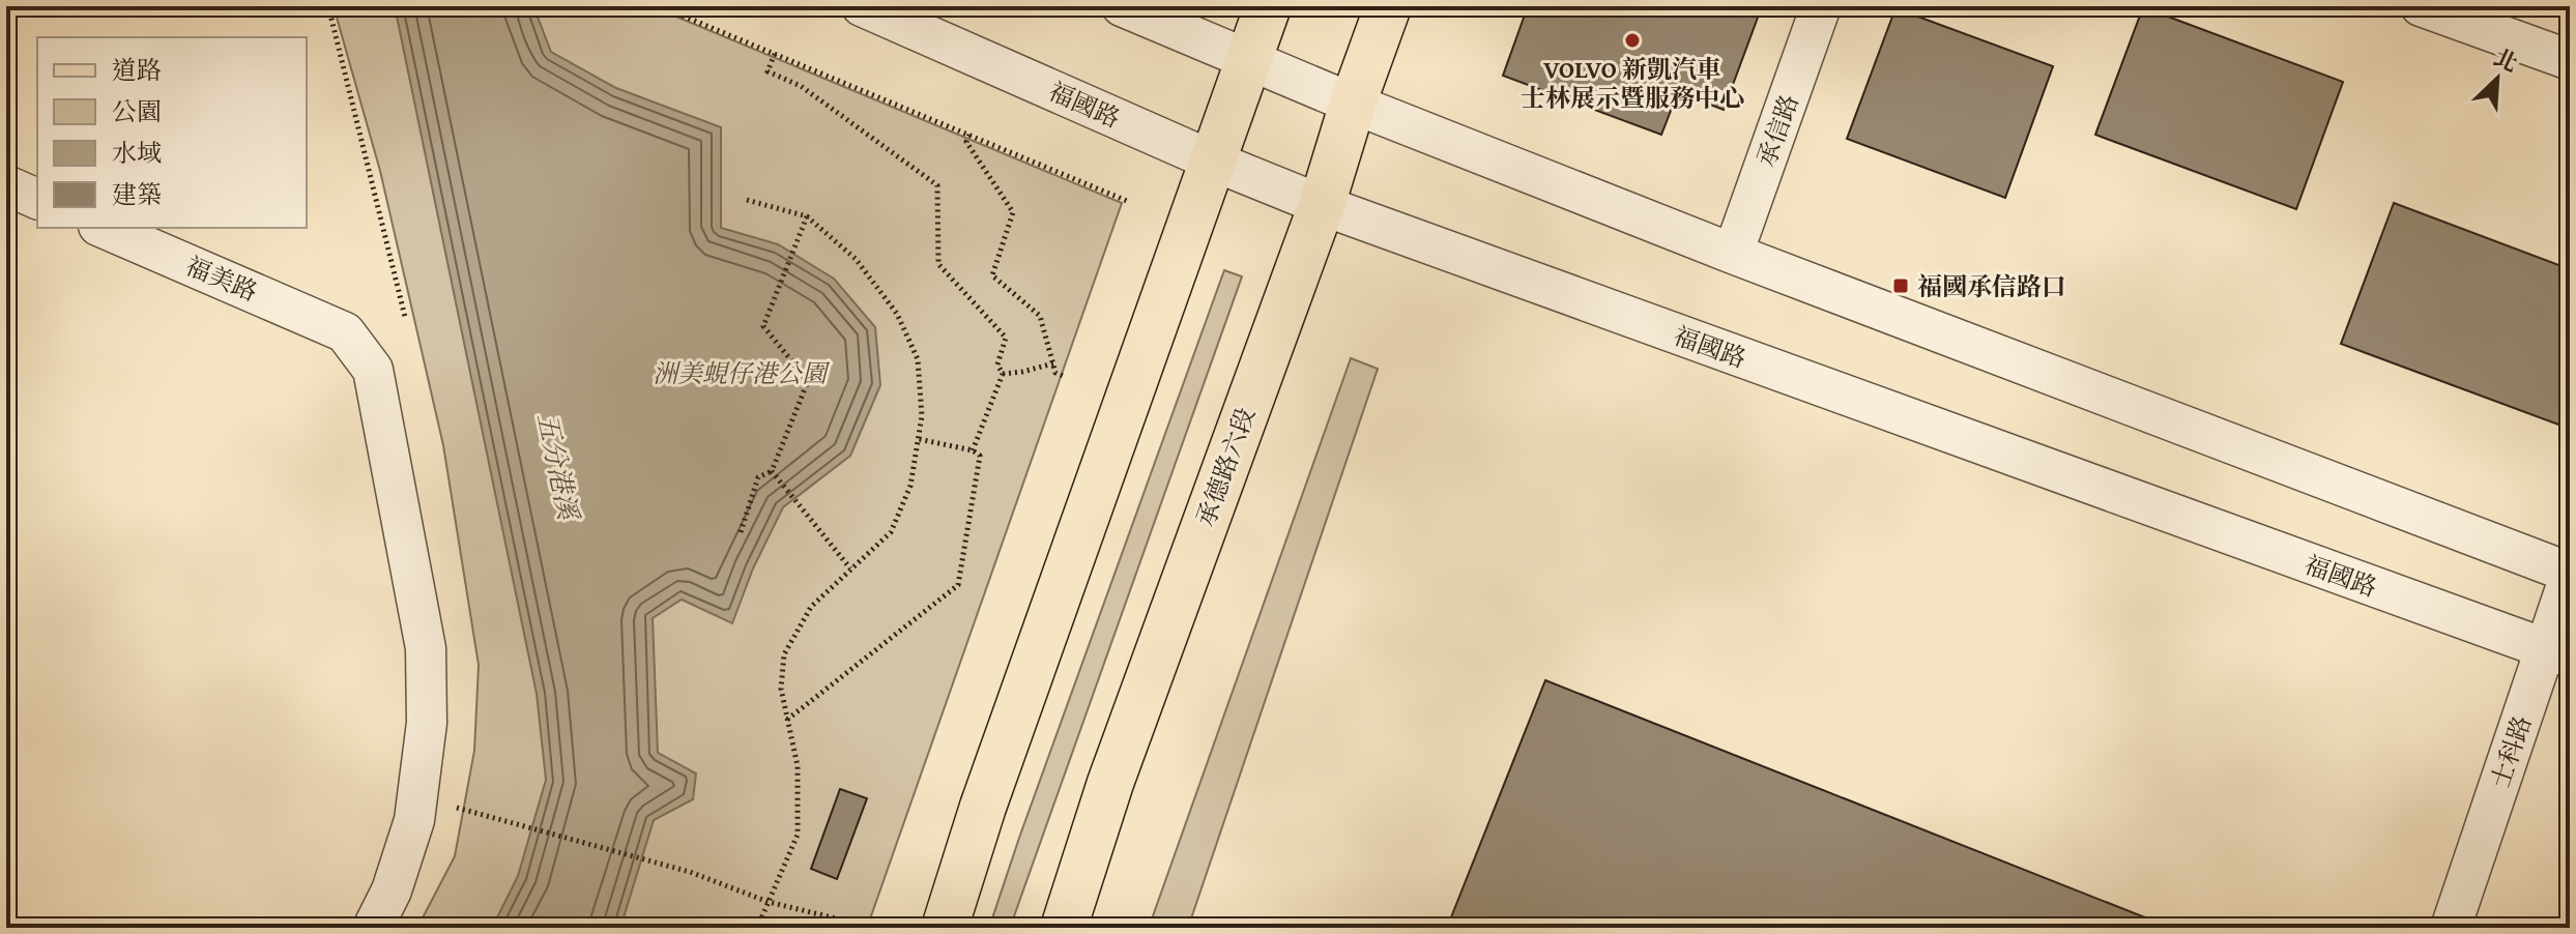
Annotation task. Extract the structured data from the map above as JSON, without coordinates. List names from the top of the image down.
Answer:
{
  "streets": {
    "main road": ["承德路六段"],
    "street": [
      "福國路",
      "承信路",
      "福美路",
      "士科路"
    ]
  },
  "crossings": [
    ["福國路", "承德路六段"],
    ["福國路", "士科路"]
  ],
  "water": ["五分港溪"],
  "parks": ["洲美蜆仔港公園"],
  "places": {
    "other": ["VOLVO 新凱汽車 士林展示暨服務中心"],
    "transit": ["福國承信路口"]
  },
  "legend": [
    "道路",
    "公園",
    "水域",
    "建築"
  ],
  "north": "top right"
}
